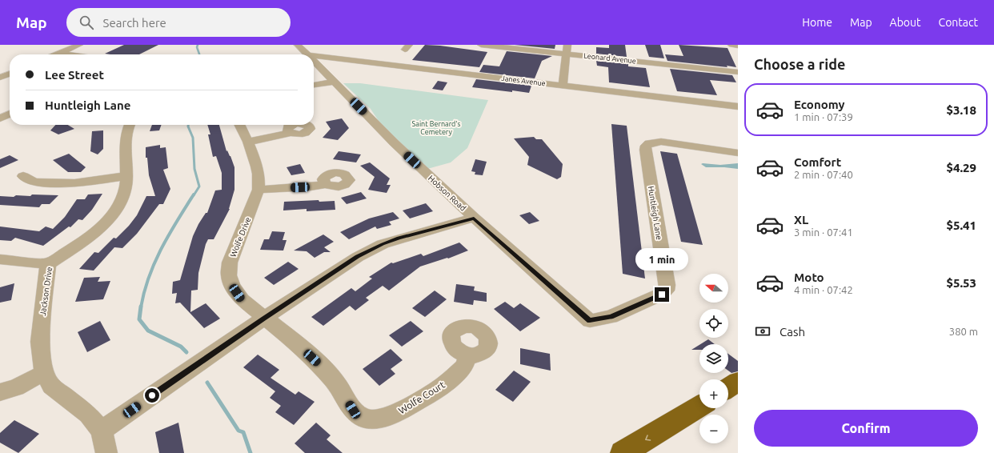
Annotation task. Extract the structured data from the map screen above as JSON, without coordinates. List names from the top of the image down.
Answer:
{
  "streets": {
    "street": [
      "Leonard Avenue",
      "Janes Avenue",
      "Hobson Road",
      "Huntleigh Lane",
      "Wolfe Drive",
      "Jackson Drive",
      "Wolfe Court"
    ]
  },
  "crossings": [
    ["Hobson Road", "Huntleigh Lane"],
    ["Wolfe Drive", "Wolfe Court"]
  ],
  "parks": ["Saint Bernard's Cemetery"],
  "north": "left",
  "page": {
    "header": "Map",
    "search": "Search here",
    "nav": [
      "Home",
      "Map",
      "About",
      "Contact"
    ],
    "heading": "Choose a ride",
    "banner": ["Lee Street", "Huntleigh Lane"],
    "list": [
      {
        "name": "Economy",
        "note": "1 min · 07:39",
        "value": "$3.18"
      },
      {
        "name": "Comfort",
        "note": "2 min · 07:40",
        "value": "$4.29"
      },
      {
        "name": "XL",
        "note": "3 min · 07:41",
        "value": "$5.41"
      },
      {
        "name": "Moto",
        "note": "4 min · 07:42",
        "value": "$5.53"
      }
    ],
    "bubble": "1 min",
    "map_buttons": ["+", "−"],
    "pay": ["Cash", "380 m"],
    "buttons": "Confirm"
  }
}
